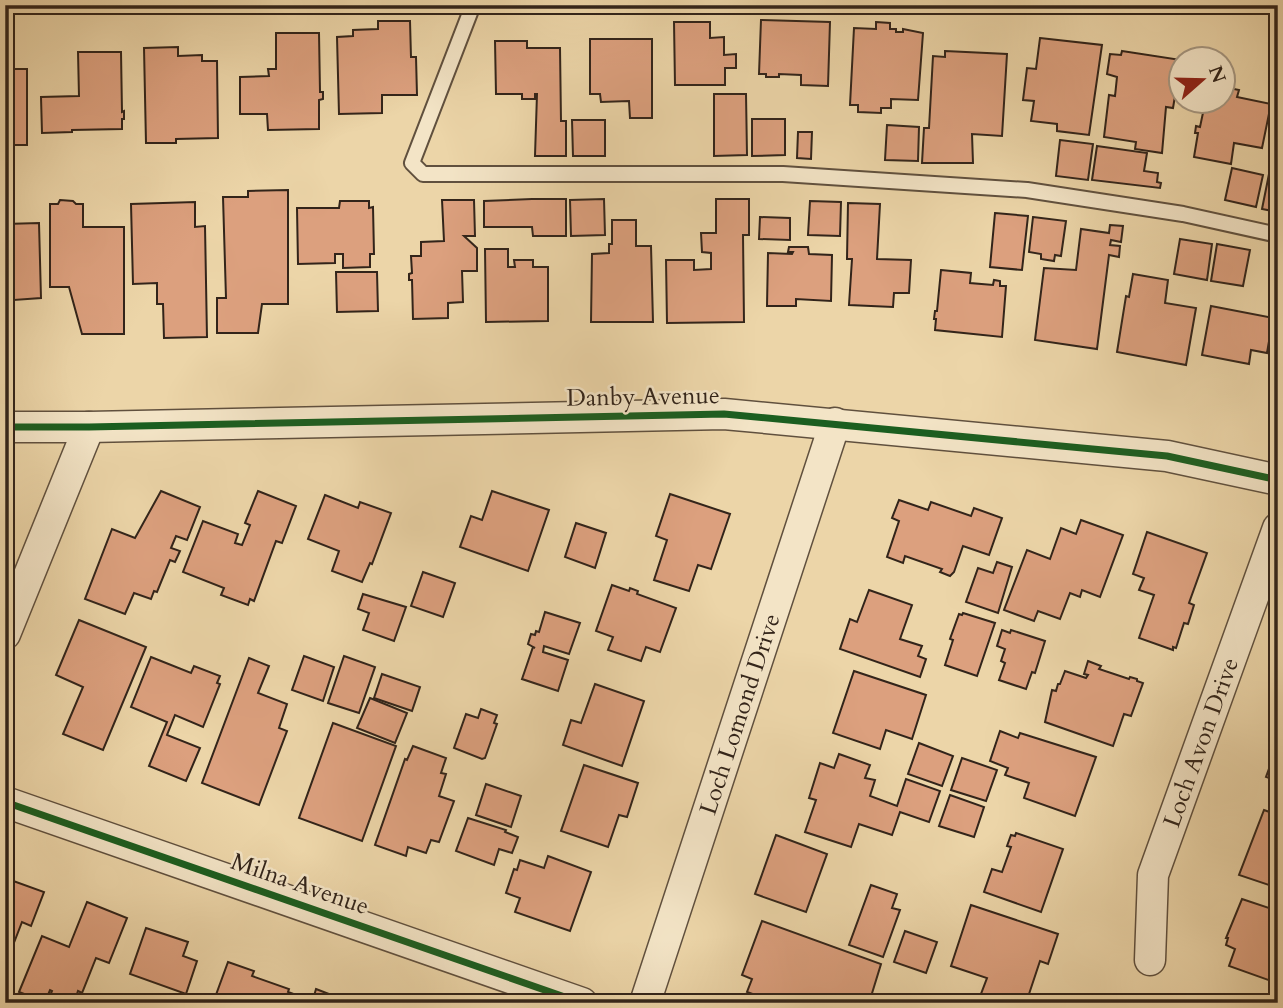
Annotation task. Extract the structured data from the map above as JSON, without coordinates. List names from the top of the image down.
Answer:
{
  "streets": {
    "street": [
      "Danby Avenue",
      "Loch Lomond Drive",
      "Loch Avon Drive",
      "Milna Avenue"
    ]
  },
  "crossings": [
    ["Danby Avenue", "Loch Lomond Drive"]
  ],
  "north": "right"
}
